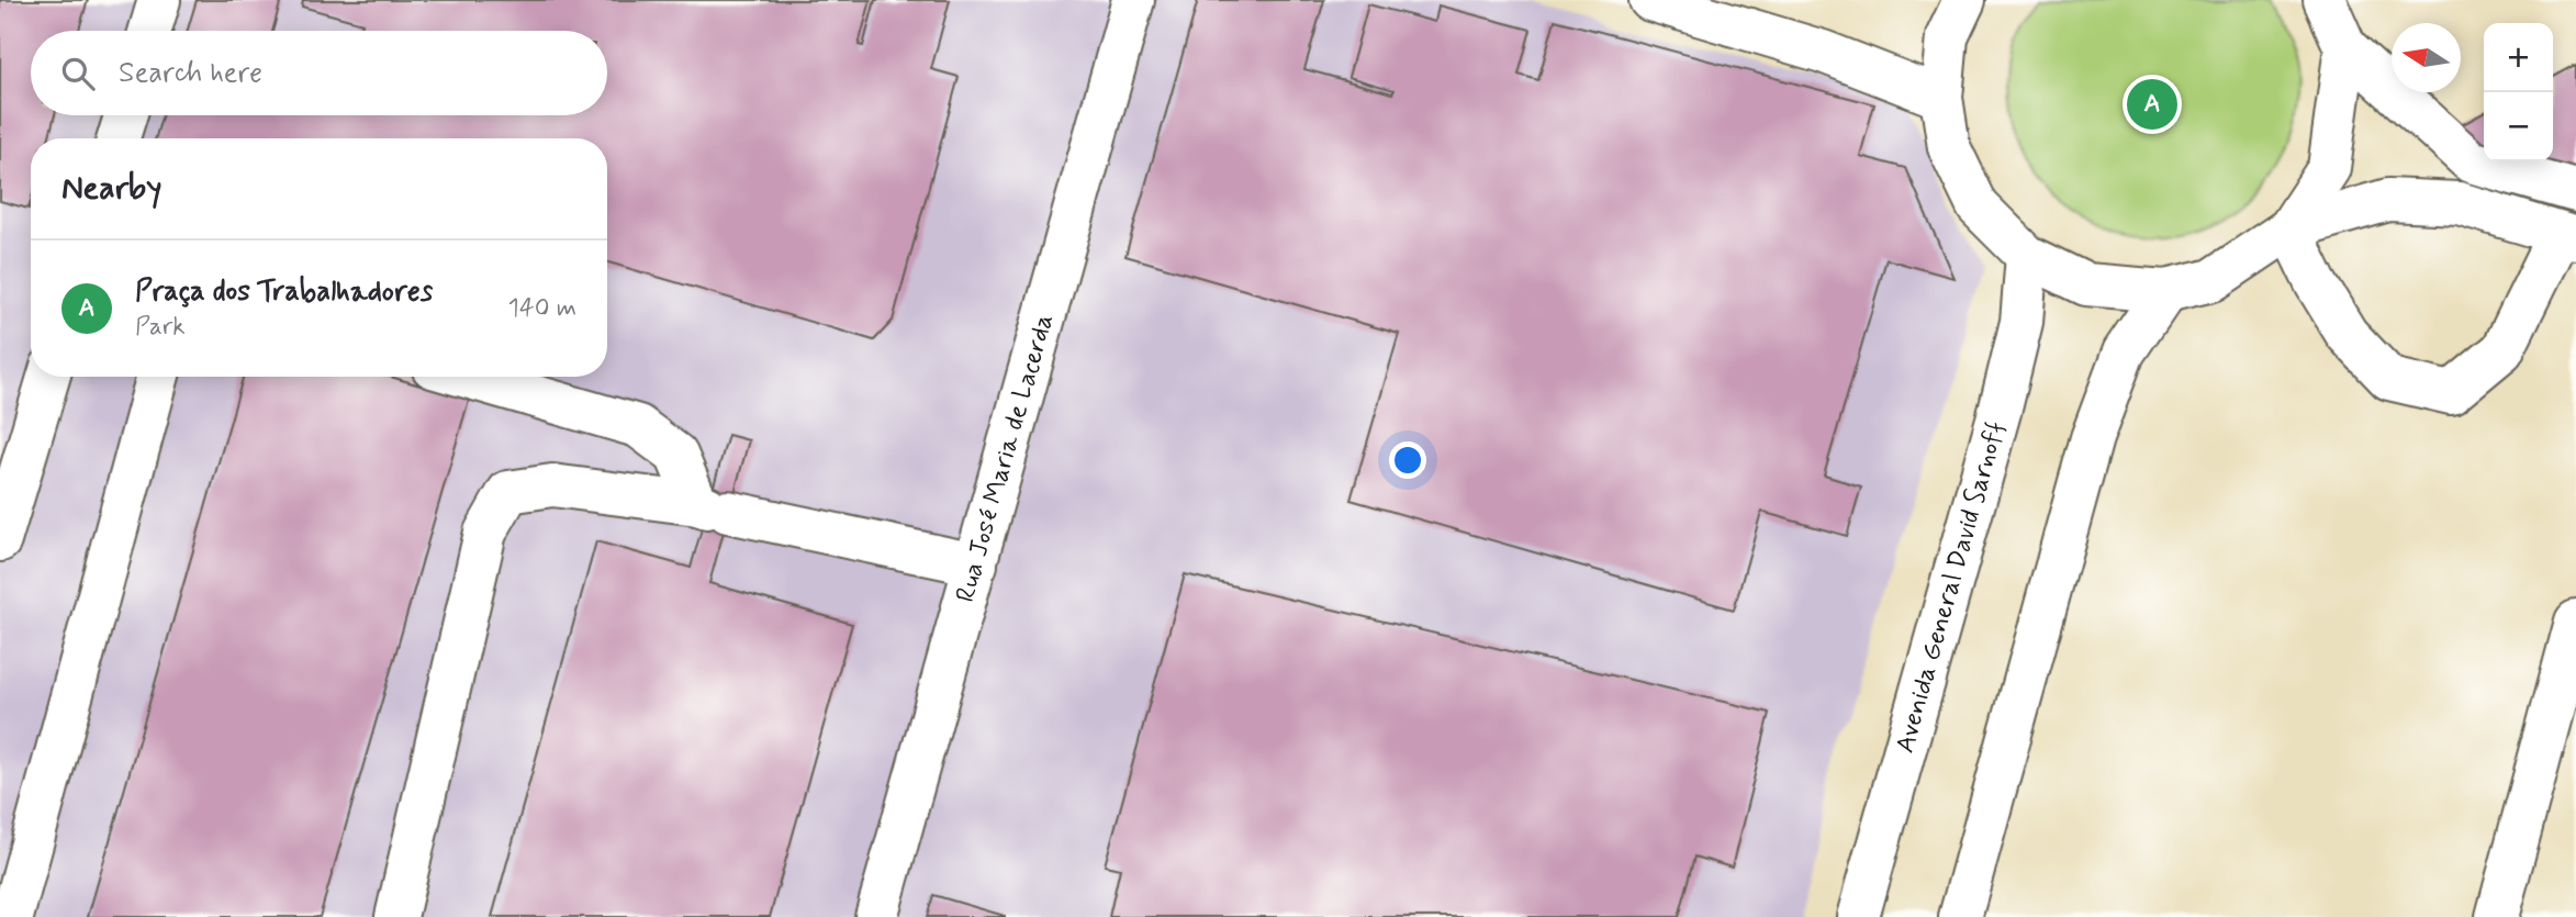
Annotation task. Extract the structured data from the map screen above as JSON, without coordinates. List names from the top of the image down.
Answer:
{
  "streets": {
    "street": ["Rua José Maria de Lacerda", "Avenida General David Sarnoff"]
  },
  "north": "left",
  "page": {
    "map_buttons": ["+", "−"],
    "search": "Search here",
    "pins": "A",
    "heading": "Nearby",
    "list": [
      {
        "mark": "A",
        "name": "Praça dos Trabalhadores",
        "note": "Park",
        "value": "140 m"
      }
    ]
  }
}
